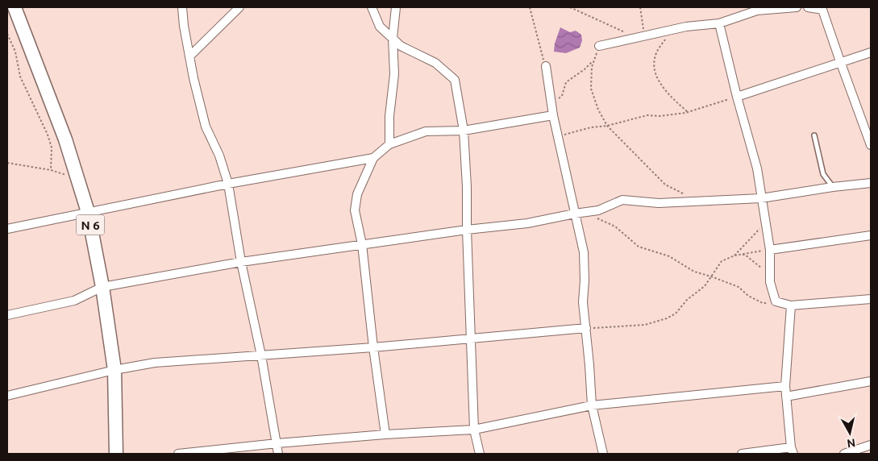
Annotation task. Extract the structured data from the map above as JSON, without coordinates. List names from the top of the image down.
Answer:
{
  "streets": {
    "main road": ["N 6"]
  },
  "north": "bottom"
}
